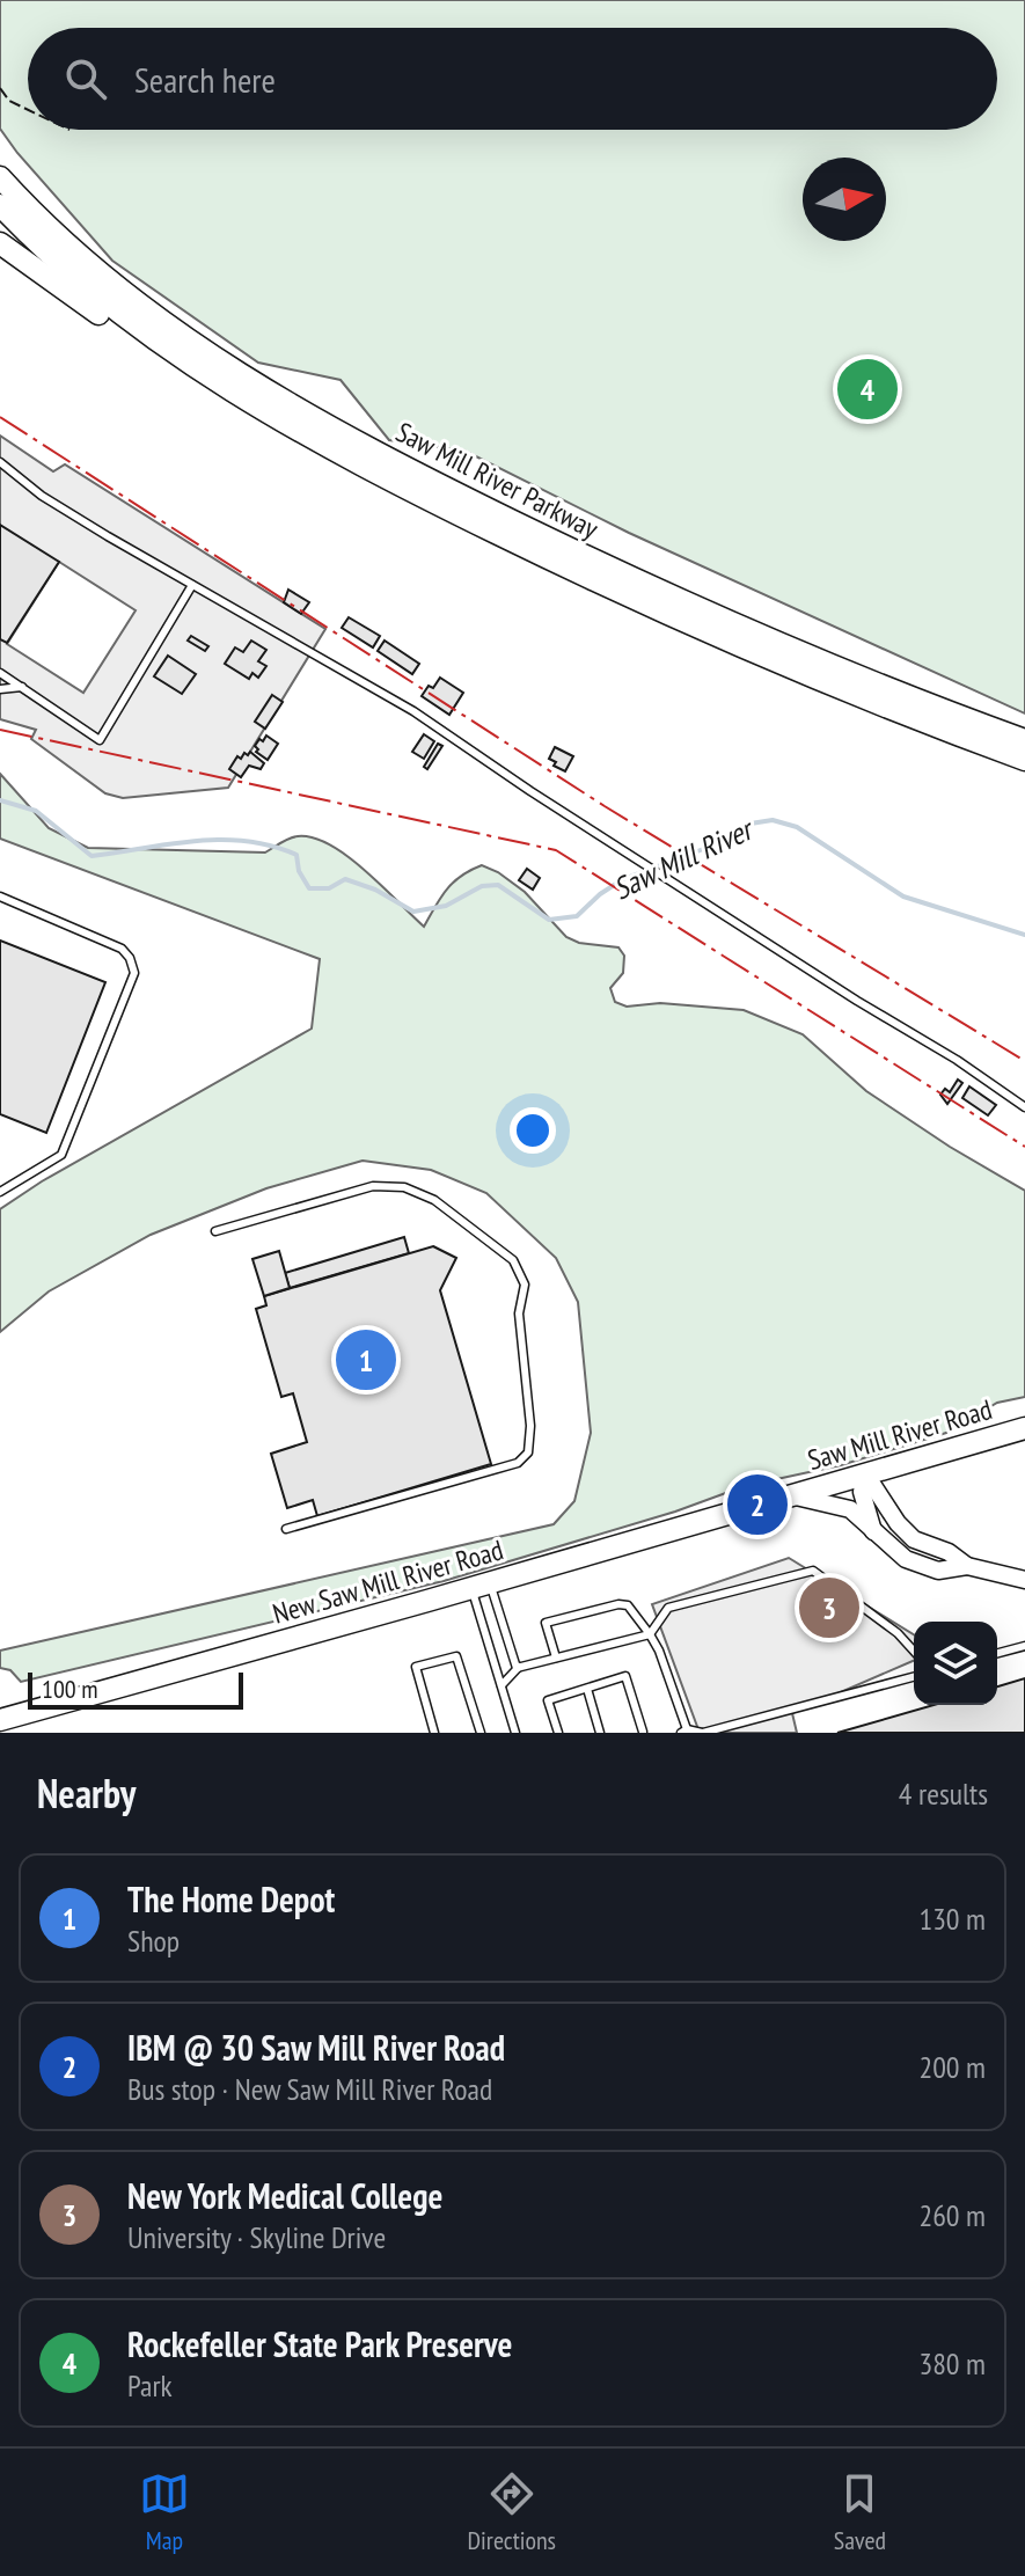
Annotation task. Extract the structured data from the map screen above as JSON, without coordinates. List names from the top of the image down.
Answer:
{
  "streets": {
    "main road": ["Saw Mill River Parkway", "Saw Mill River Road", "New Saw Mill River Road"]
  },
  "crossings": [
    ["Saw Mill River Road", "New Saw Mill River Road"]
  ],
  "water": ["Saw Mill River"],
  "scale_bar": "100 m",
  "north": "right",
  "page": {
    "search": "Search here",
    "pins": [
      "4",
      "1",
      "2",
      "3"
    ],
    "scale": "100 m",
    "heading": ["Nearby", "4 results"],
    "list": [
      {
        "mark": "1",
        "name": "The Home Depot",
        "note": "Shop",
        "value": "130 m"
      },
      {
        "mark": "2",
        "name": "IBM @ 30 Saw Mill River Road",
        "note": "Bus stop · New Saw Mill River Road",
        "value": "200 m"
      },
      {
        "mark": "3",
        "name": "New York Medical College",
        "note": "University · Skyline Drive",
        "value": "260 m"
      },
      {
        "mark": "4",
        "name": "Rockefeller State Park Preserve",
        "note": "Park",
        "value": "380 m"
      }
    ],
    "nav": ["Map", "Directions", "Saved"]
  }
}
